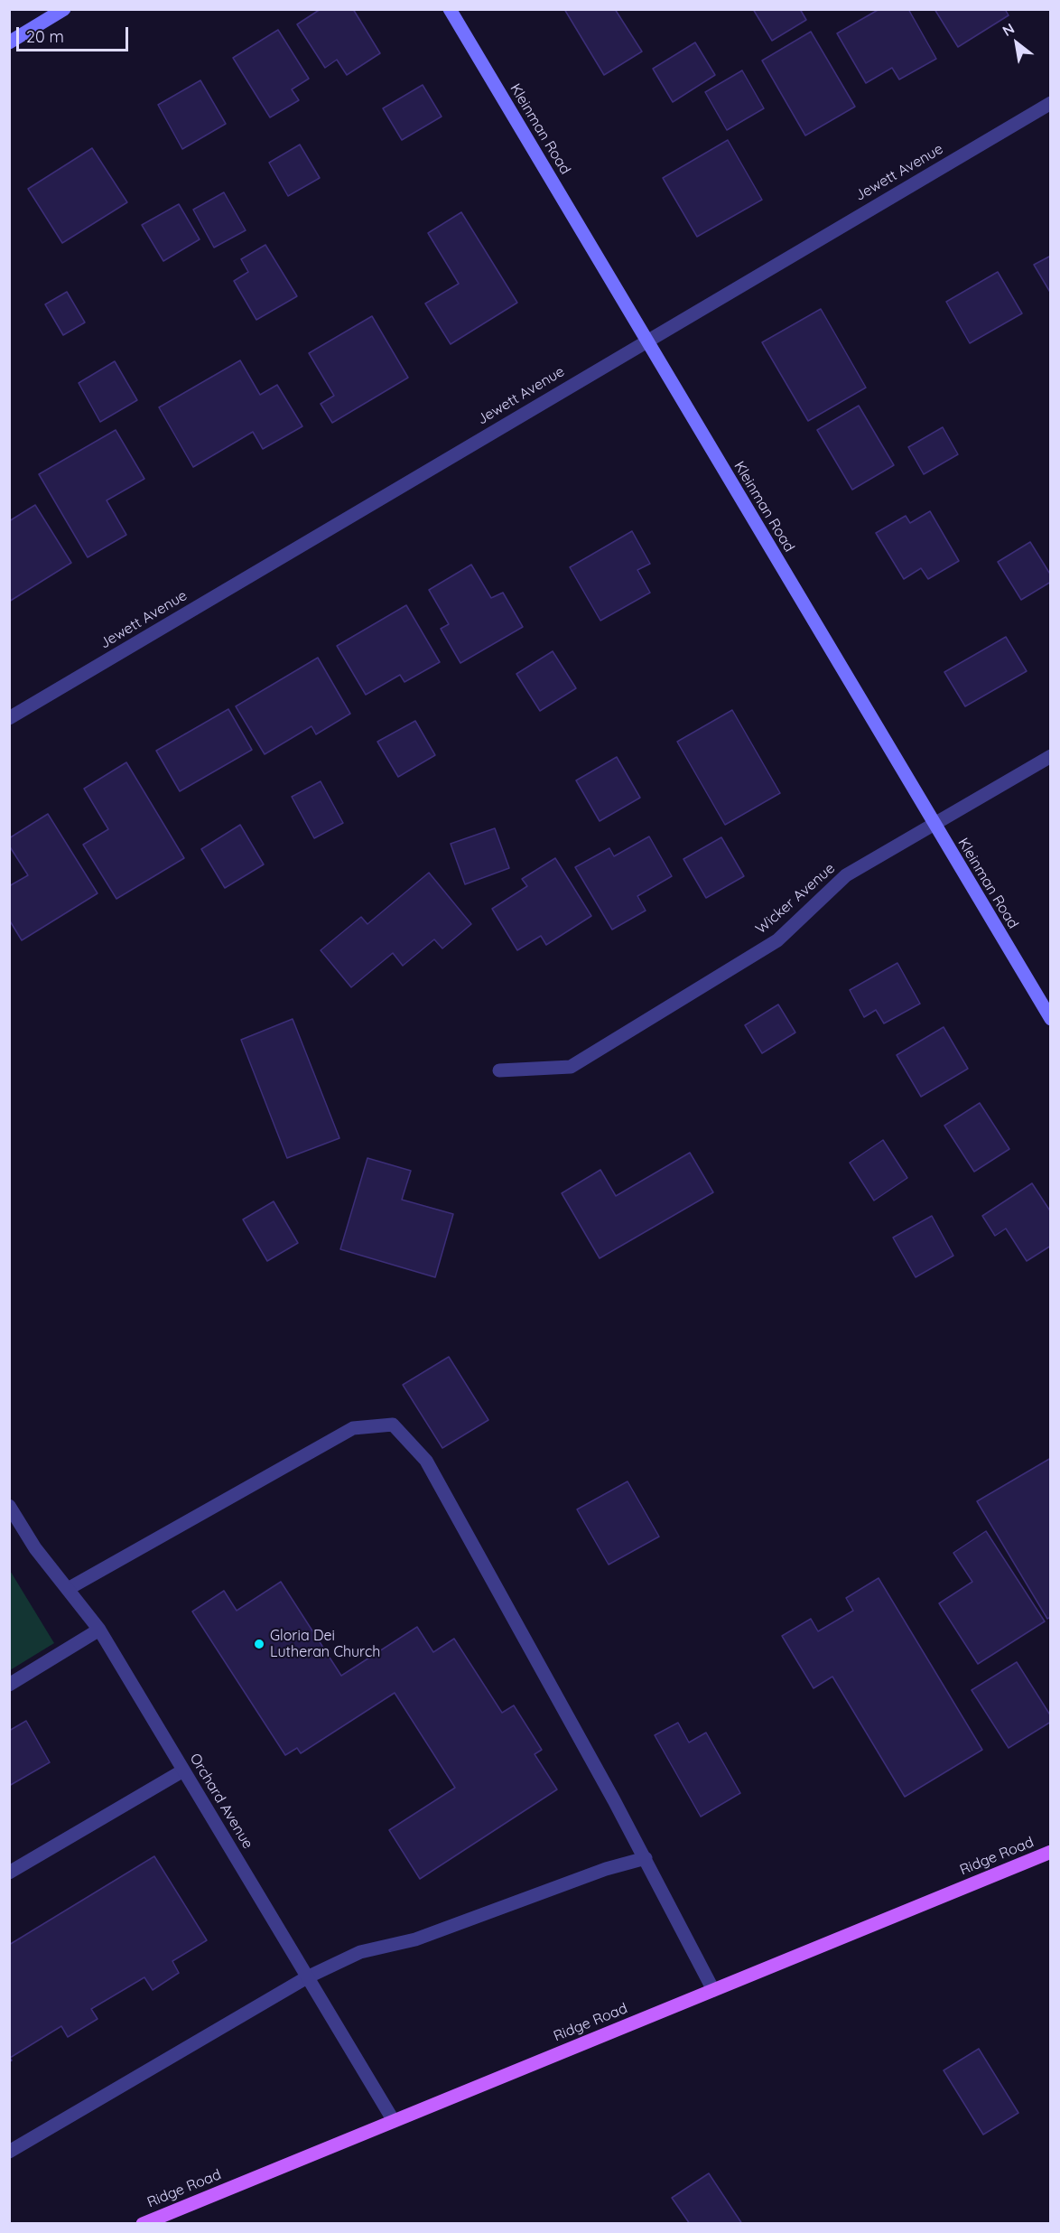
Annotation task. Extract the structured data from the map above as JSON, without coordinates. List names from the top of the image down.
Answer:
{
  "streets": {
    "main road": ["Ridge Road"],
    "street": [
      "Kleinman Road",
      "Jewett Avenue",
      "Wicker Avenue",
      "Orchard Avenue"
    ]
  },
  "crossings": [
    ["Kleinman Road", "Jewett Avenue"],
    ["Kleinman Road", "Wicker Avenue"],
    ["Orchard Avenue", "Ridge Road"]
  ],
  "places": ["Gloria Dei Lutheran Church"],
  "scale_bar": "20 m",
  "north": "top left"
}
